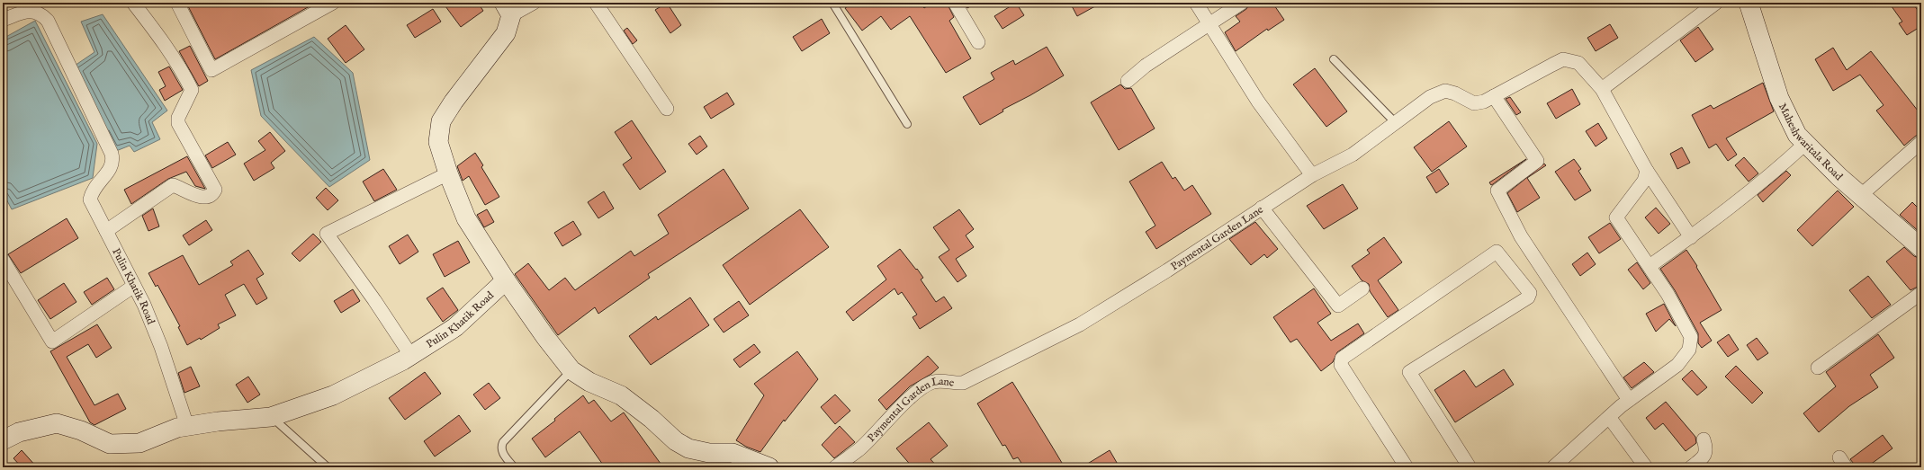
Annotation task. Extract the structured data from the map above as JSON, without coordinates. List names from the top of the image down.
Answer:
{
  "streets": {
    "street": ["Maheshwaritala Road", "Paymental Garden Lane", "Pulin Khatik Road"]
  }
}
